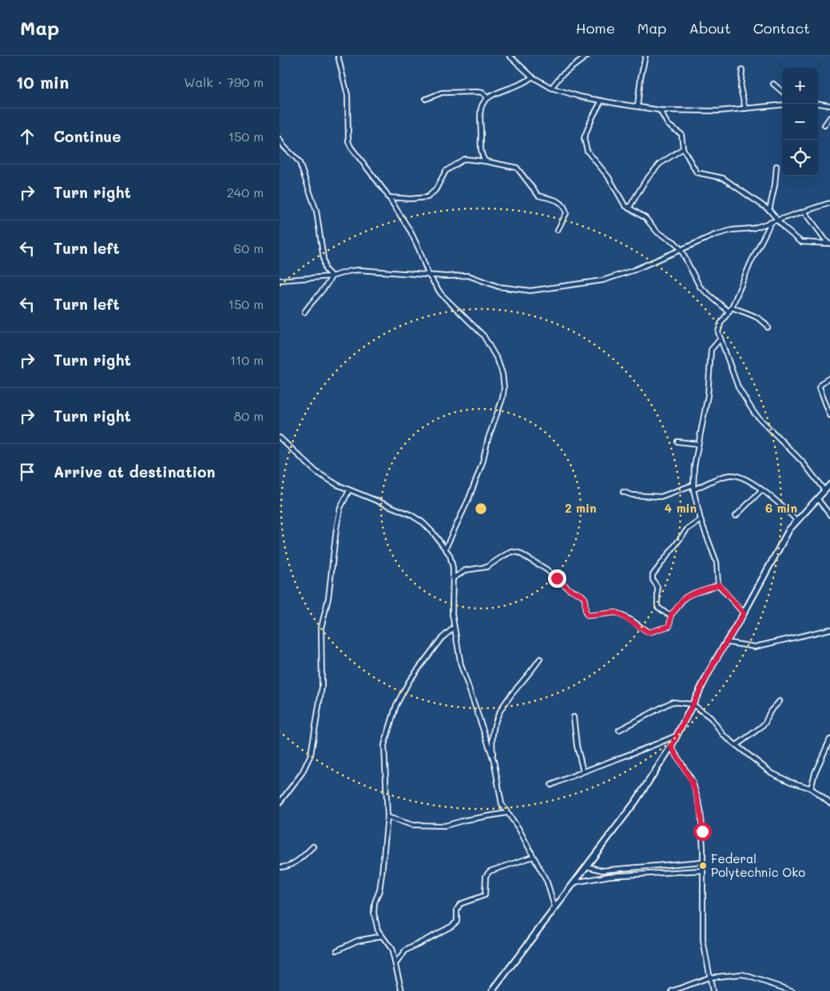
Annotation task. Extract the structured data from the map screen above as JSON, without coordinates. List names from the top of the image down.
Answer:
{
  "places": ["Federal Polytechnic Oko"],
  "page": {
    "header": "Map",
    "nav": [
      "Home",
      "Map",
      "About",
      "Contact"
    ],
    "heading": ["10 min", "Walk · 790 m"],
    "map_buttons": ["+", "−"],
    "list": [
      ["Continue", "150 m"],
      ["Turn right", "240 m"],
      ["Turn left", "60 m"],
      ["Turn left", "150 m"],
      ["Turn right", "110 m"],
      ["Turn right", "80 m"],
      "Arrive at destination"
    ]
  },
  "rings": ["2 min", "4 min", "6 min"]
}
